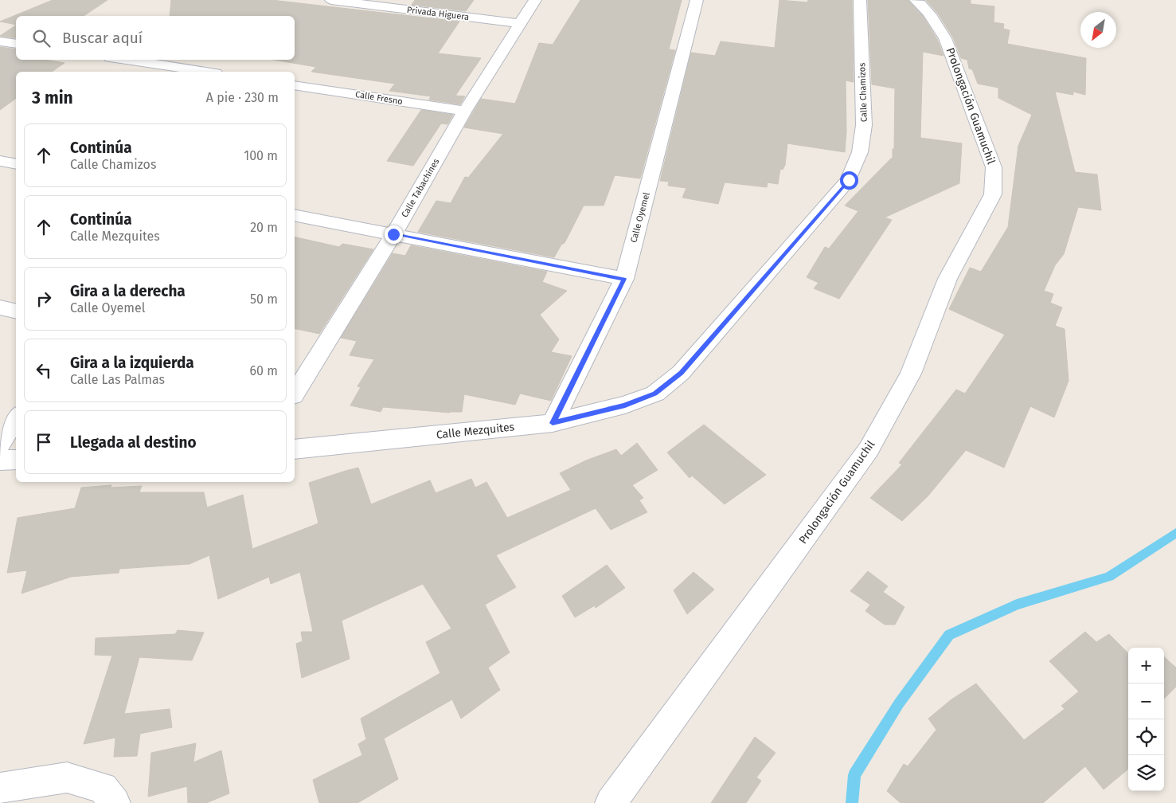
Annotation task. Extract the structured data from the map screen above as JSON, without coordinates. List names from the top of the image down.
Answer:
{
  "streets": {
    "street": [
      "Privada Higuera",
      "Calle Chamizos",
      "Calle Fresno",
      "Prolongación Guamuchil",
      "Calle Tabachines",
      "Calle Oyemel",
      "Calle Mezquites"
    ]
  },
  "crossings": [
    ["Privada Higuera", "Calle Tabachines"],
    ["Calle Chamizos", "Calle Mezquites"],
    ["Calle Fresno", "Calle Tabachines"],
    ["Calle Oyemel", "Calle Mezquites"]
  ],
  "north": "bottom left",
  "page": {
    "search": "Buscar aquí",
    "heading": ["3 min", "A pie · 230 m"],
    "list": [
      ["Continúa", "Calle Chamizos", "100 m"],
      ["Continúa", "Calle Mezquites", "20 m"],
      ["Gira a la derecha", "Calle Oyemel", "50 m"],
      ["Gira a la izquierda", "Calle Las Palmas", "60 m"],
      "Llegada al destino"
    ],
    "map_buttons": ["+", "−"]
  }
}
